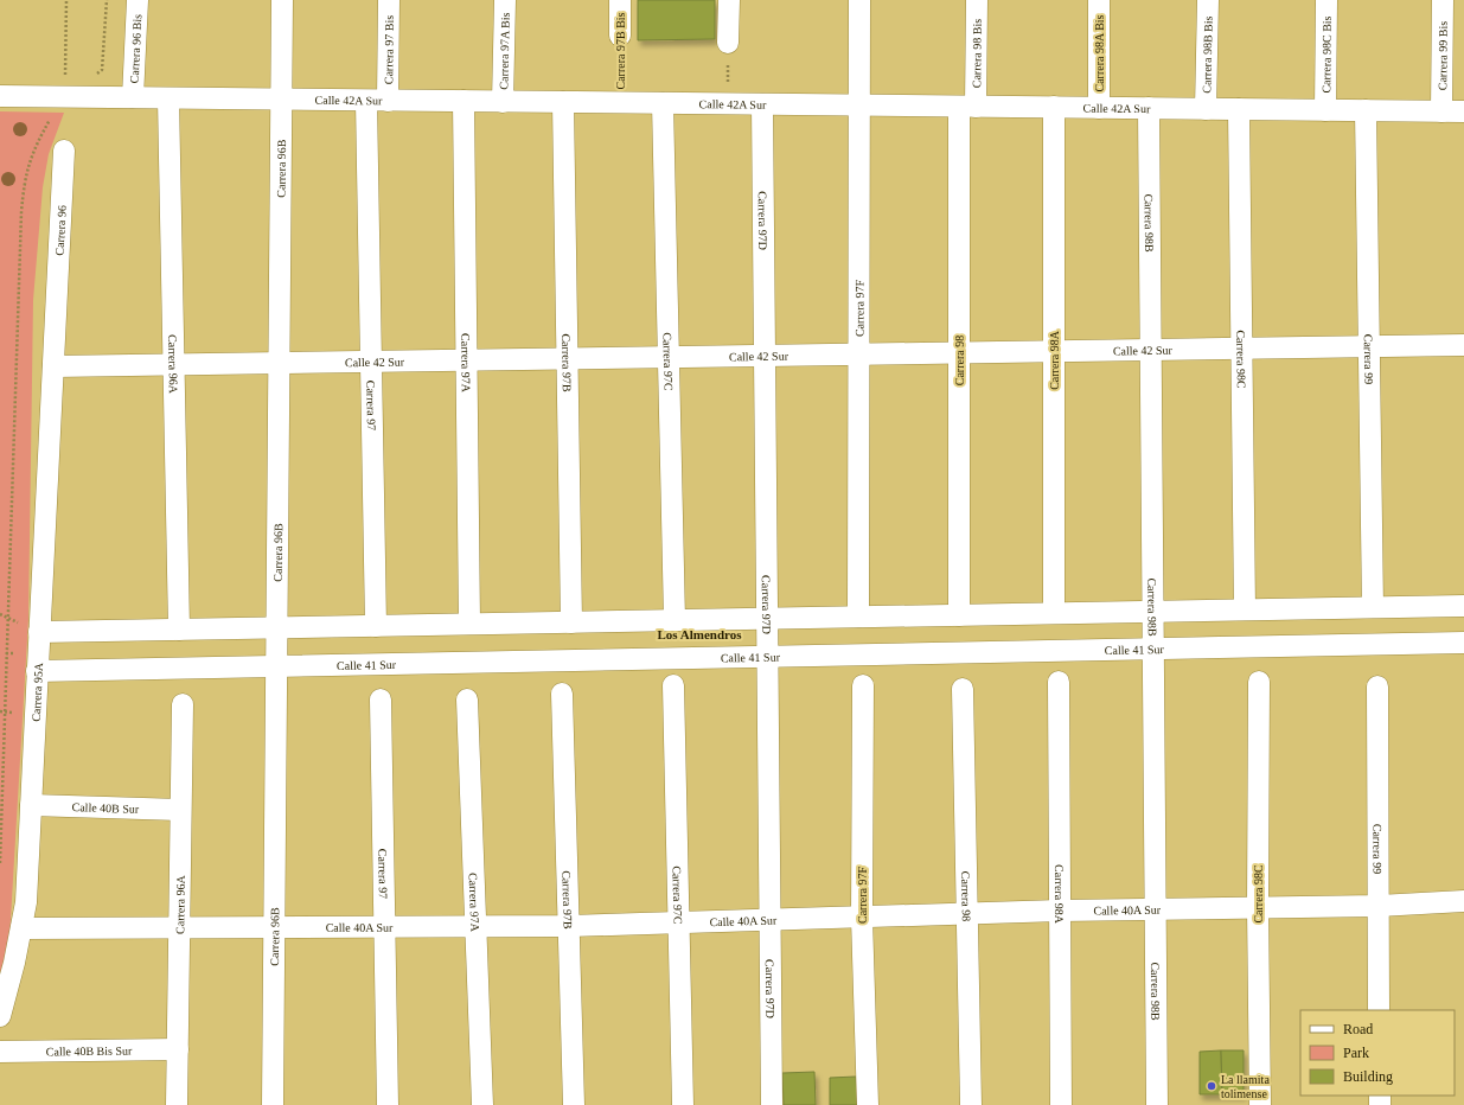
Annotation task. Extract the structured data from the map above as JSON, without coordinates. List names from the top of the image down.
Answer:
{
  "streets": {
    "street": [
      "Carrera 96 Bis",
      "Carrera 97 Bis",
      "Carrera 97A Bis",
      "Carrera 97B Bis",
      "Carrera 98 Bis",
      "Carrera 98A Bis",
      "Carrera 98B Bis",
      "Carrera 98C Bis",
      "Carrera 99 Bis",
      "Calle 42A Sur",
      "Carrera 96B",
      "Carrera 97D",
      "Carrera 98B",
      "Carrera 96",
      "Carrera 97F",
      "Calle 42 Sur",
      "Carrera 98C",
      "Carrera 99",
      "Carrera 98",
      "Carrera 98A",
      "Carrera 97C",
      "Carrera 97A",
      "Carrera 97B",
      "Carrera 96A",
      "Carrera 97",
      "Calle 41 Sur",
      "Carrera 95A",
      "Calle 40B Sur",
      "Calle 40A Sur",
      "Calle 40B Bis Sur"
    ]
  },
  "crossings": [
    ["Carrera 96 Bis", "Calle 42A Sur"],
    ["Carrera 97 Bis", "Calle 42A Sur"],
    ["Carrera 97 Bis", "Carrera 97"],
    ["Carrera 97A Bis", "Calle 42A Sur"],
    ["Carrera 97B Bis", "Calle 42A Sur"],
    ["Carrera 98 Bis", "Calle 42A Sur"],
    ["Carrera 98 Bis", "Carrera 98"],
    ["Carrera 98A Bis", "Calle 42A Sur"],
    ["Carrera 98B Bis", "Calle 42A Sur"],
    ["Carrera 98C Bis", "Calle 42A Sur"],
    ["Carrera 99 Bis", "Calle 42A Sur"],
    ["Calle 42A Sur", "Carrera 96B"],
    ["Calle 42A Sur", "Carrera 97D"],
    ["Calle 42A Sur", "Carrera 98B"],
    ["Calle 42A Sur", "Carrera 97F"],
    ["Calle 42A Sur", "Carrera 98C"],
    ["Calle 42A Sur", "Carrera 99"],
    ["Calle 42A Sur", "Carrera 98"],
    ["Calle 42A Sur", "Carrera 98A"],
    ["Calle 42A Sur", "Carrera 97C"],
    ["Calle 42A Sur", "Carrera 97A"],
    ["Calle 42A Sur", "Carrera 97B"],
    ["Calle 42A Sur", "Carrera 96A"],
    ["Calle 42A Sur", "Carrera 97"],
    ["Carrera 96B", "Calle 42 Sur"],
    ["Carrera 96B", "Calle 41 Sur"],
    ["Carrera 96B", "Calle 40A Sur"],
    ["Carrera 97D", "Calle 42 Sur"],
    ["Carrera 97D", "Calle 41 Sur"],
    ["Carrera 97D", "Calle 40A Sur"],
    ["Carrera 98B", "Calle 42 Sur"],
    ["Carrera 98B", "Calle 41 Sur"],
    ["Carrera 98B", "Calle 40A Sur"],
    ["Carrera 96", "Calle 42 Sur"],
    ["Carrera 96", "Carrera 95A"],
    ["Carrera 97F", "Calle 42 Sur"],
    ["Carrera 97F", "Calle 40A Sur"],
    ["Calle 42 Sur", "Carrera 98C"],
    ["Calle 42 Sur", "Carrera 99"],
    ["Calle 42 Sur", "Carrera 98"],
    ["Calle 42 Sur", "Carrera 98A"],
    ["Calle 42 Sur", "Carrera 97C"],
    ["Calle 42 Sur", "Carrera 97A"],
    ["Calle 42 Sur", "Carrera 97B"],
    ["Calle 42 Sur", "Carrera 96A"],
    ["Calle 42 Sur", "Carrera 97"],
    ["Calle 42 Sur", "Carrera 95A"],
    ["Carrera 98C", "Calle 40A Sur"],
    ["Carrera 99", "Calle 40A Sur"],
    ["Carrera 98", "Calle 40A Sur"],
    ["Carrera 98A", "Calle 40A Sur"],
    ["Carrera 97C", "Calle 40A Sur"],
    ["Carrera 97A", "Calle 40A Sur"],
    ["Carrera 97B", "Calle 40A Sur"],
    ["Carrera 96A", "Calle 40B Sur"],
    ["Carrera 96A", "Calle 40A Sur"],
    ["Carrera 96A", "Calle 40B Bis Sur"],
    ["Carrera 97", "Calle 40A Sur"],
    ["Calle 41 Sur", "Carrera 95A"],
    ["Carrera 95A", "Calle 40B Sur"],
    ["Carrera 95A", "Calle 40A Sur"]
  ],
  "districts": ["Los Almendros"],
  "places": ["La llamita tolimense"],
  "legend": ["Road", "Park", "Building"]
}
